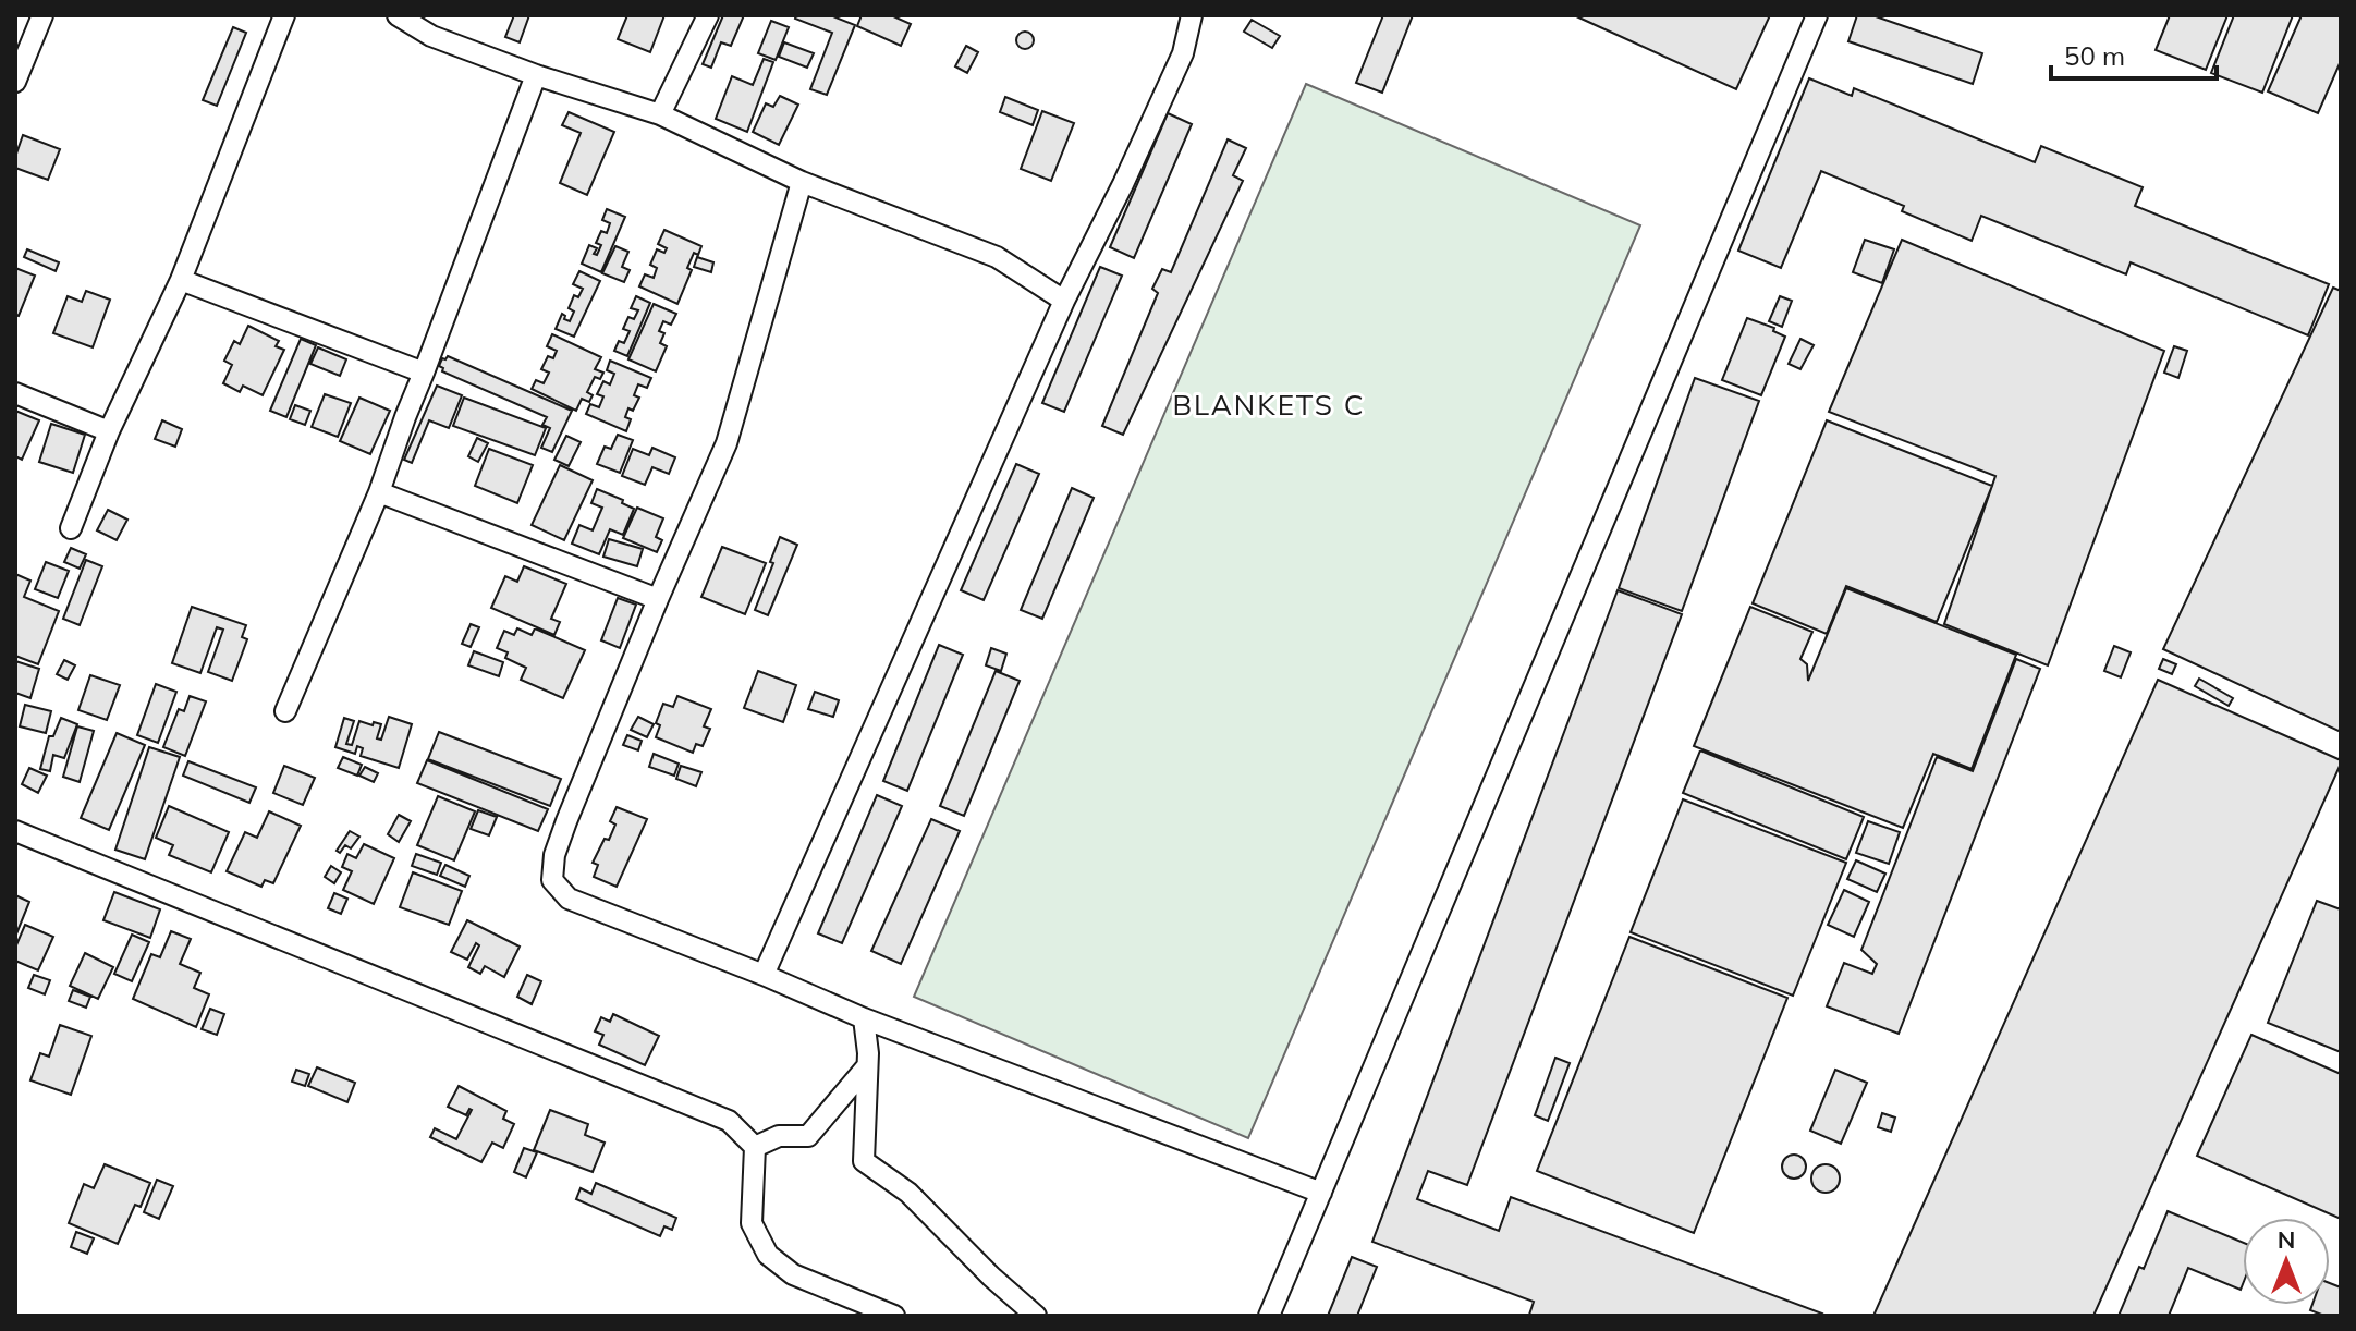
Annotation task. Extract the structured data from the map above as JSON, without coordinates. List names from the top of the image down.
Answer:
{
  "districts": ["BLANKETS C"],
  "scale_bar": "50 m",
  "north": "top"
}
